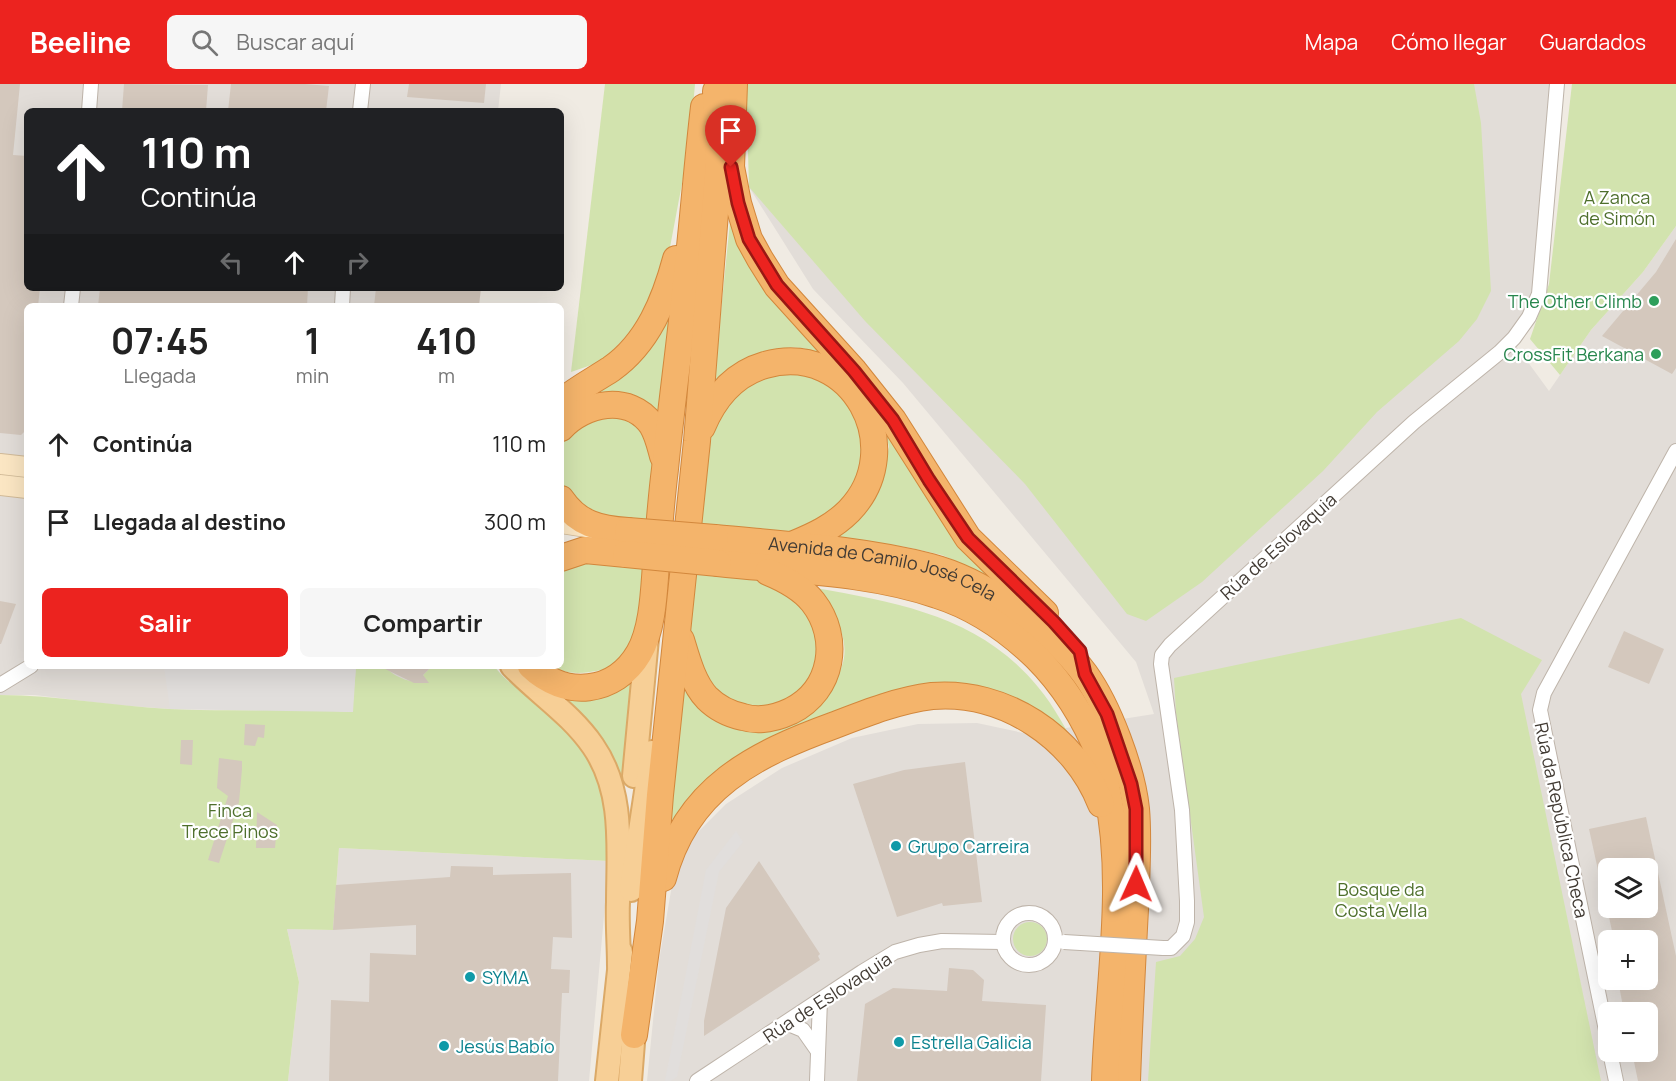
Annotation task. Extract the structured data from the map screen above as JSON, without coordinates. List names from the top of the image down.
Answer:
{
  "streets": {
    "highway": ["Avenida de Camilo José Cela"],
    "street": ["Rúa de Eslovaquia", "Rúa da República Checa"]
  },
  "parks": ["A Zanca de Simón", "Finca Trece Pinos", "Bosque da Costa Vella"],
  "places": [
    "The Other Climb",
    "CrossFit Berkana",
    "Grupo Carreira",
    "SYMA",
    "Estrella Galicia",
    "Jesús Babío"
  ],
  "page": {
    "header": "Beeline",
    "search": "Buscar aquí",
    "nav": ["Mapa", "Cómo llegar", "Guardados"],
    "turn": ["110 m", "Continúa"],
    "eta": [
      "07:45",
      "Llegada",
      "1",
      "min",
      "410",
      "m"
    ],
    "list": [
      {
        "name": "Continúa",
        "value": "110 m"
      },
      {
        "name": "Llegada al destino",
        "value": "300 m"
      }
    ],
    "buttons": ["Salir", "Compartir"],
    "map_buttons": ["+", "−"]
  }
}
